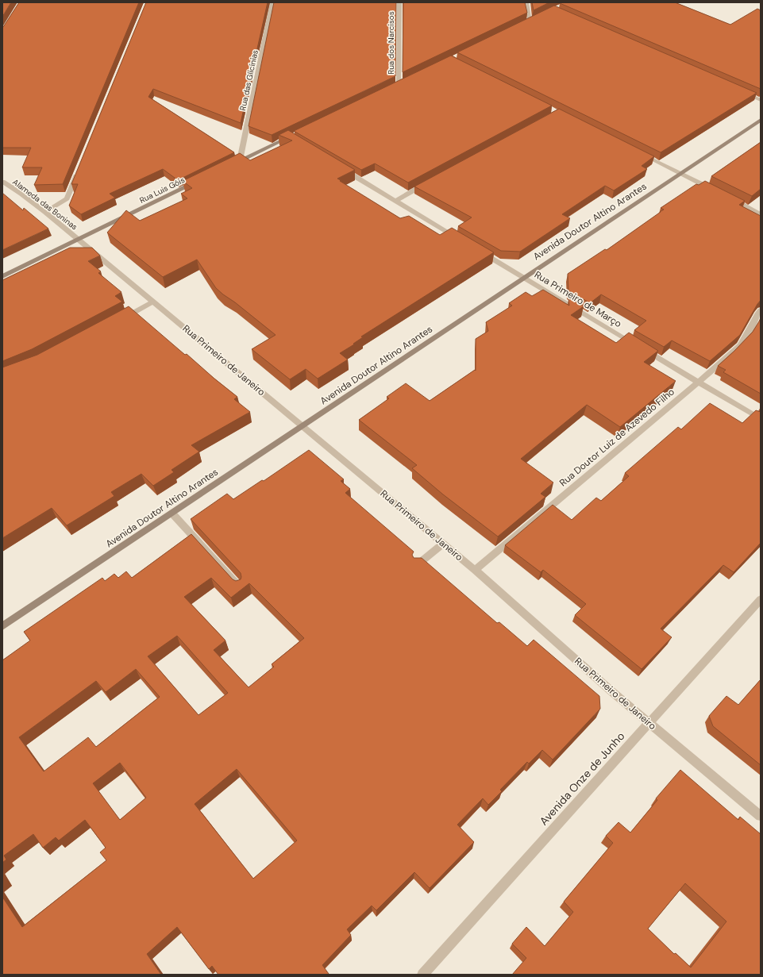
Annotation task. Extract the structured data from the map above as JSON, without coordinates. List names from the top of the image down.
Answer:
{
  "streets": {
    "street": [
      "Rua dos Narcisos",
      "Rua das Glicínias",
      "Rua Luis Góis",
      "Alameda das Boninas",
      "Avenida Doutor Altino Arantes",
      "Rua Primeiro de Março",
      "Rua Primeiro de Janeiro",
      "Rua Doutor Luiz de Azevedo Filho",
      "Avenida Onze de Junho"
    ]
  },
  "crossings": [
    ["Rua Luis Góis", "Alameda das Boninas"],
    ["Rua Luis Góis", "Rua Primeiro de Janeiro"],
    ["Alameda das Boninas", "Rua Primeiro de Janeiro"],
    ["Avenida Doutor Altino Arantes", "Rua Primeiro de Março"],
    ["Avenida Doutor Altino Arantes", "Rua Primeiro de Janeiro"],
    ["Rua Primeiro de Março", "Rua Doutor Luiz de Azevedo Filho"],
    ["Rua Primeiro de Janeiro", "Rua Doutor Luiz de Azevedo Filho"],
    ["Rua Primeiro de Janeiro", "Avenida Onze de Junho"]
  ]
}
